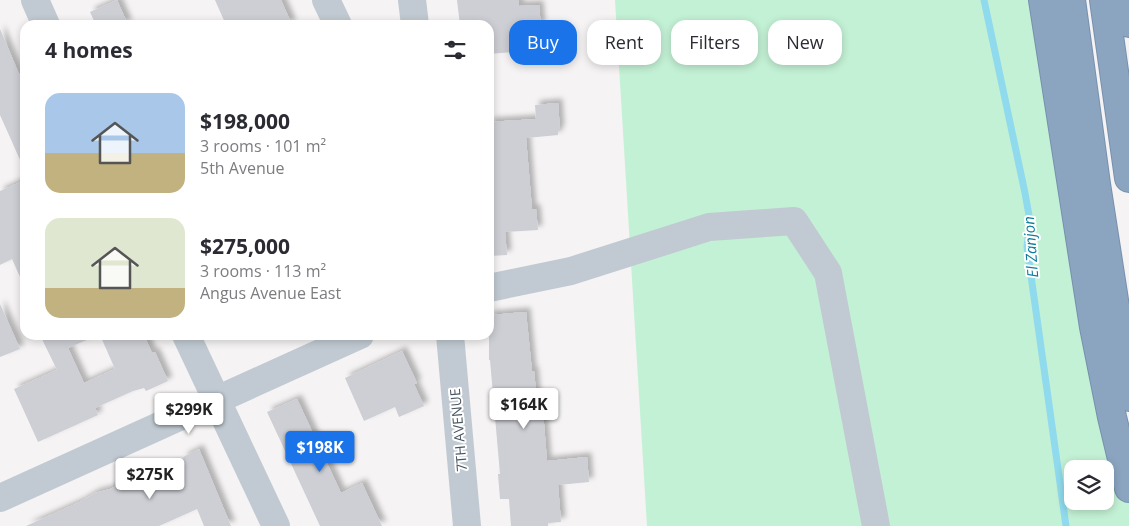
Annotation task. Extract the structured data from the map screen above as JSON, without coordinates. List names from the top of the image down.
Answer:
{
  "streets": {
    "street": ["7TH AVENUE"]
  },
  "water": ["El Zanjon"],
  "page": {
    "chip": [
      "Buy",
      "Rent",
      "Filters",
      "New"
    ],
    "heading": "4 homes",
    "list": [
      {
        "name": "$198,000",
        "note": "3 rooms · 101 m² · 5th Avenue"
      },
      {
        "name": "$275,000",
        "note": "3 rooms · 113 m² · Angus Avenue East"
      }
    ],
    "price": [
      "$164K",
      "$299K",
      "$198K",
      "$275K"
    ]
  }
}
